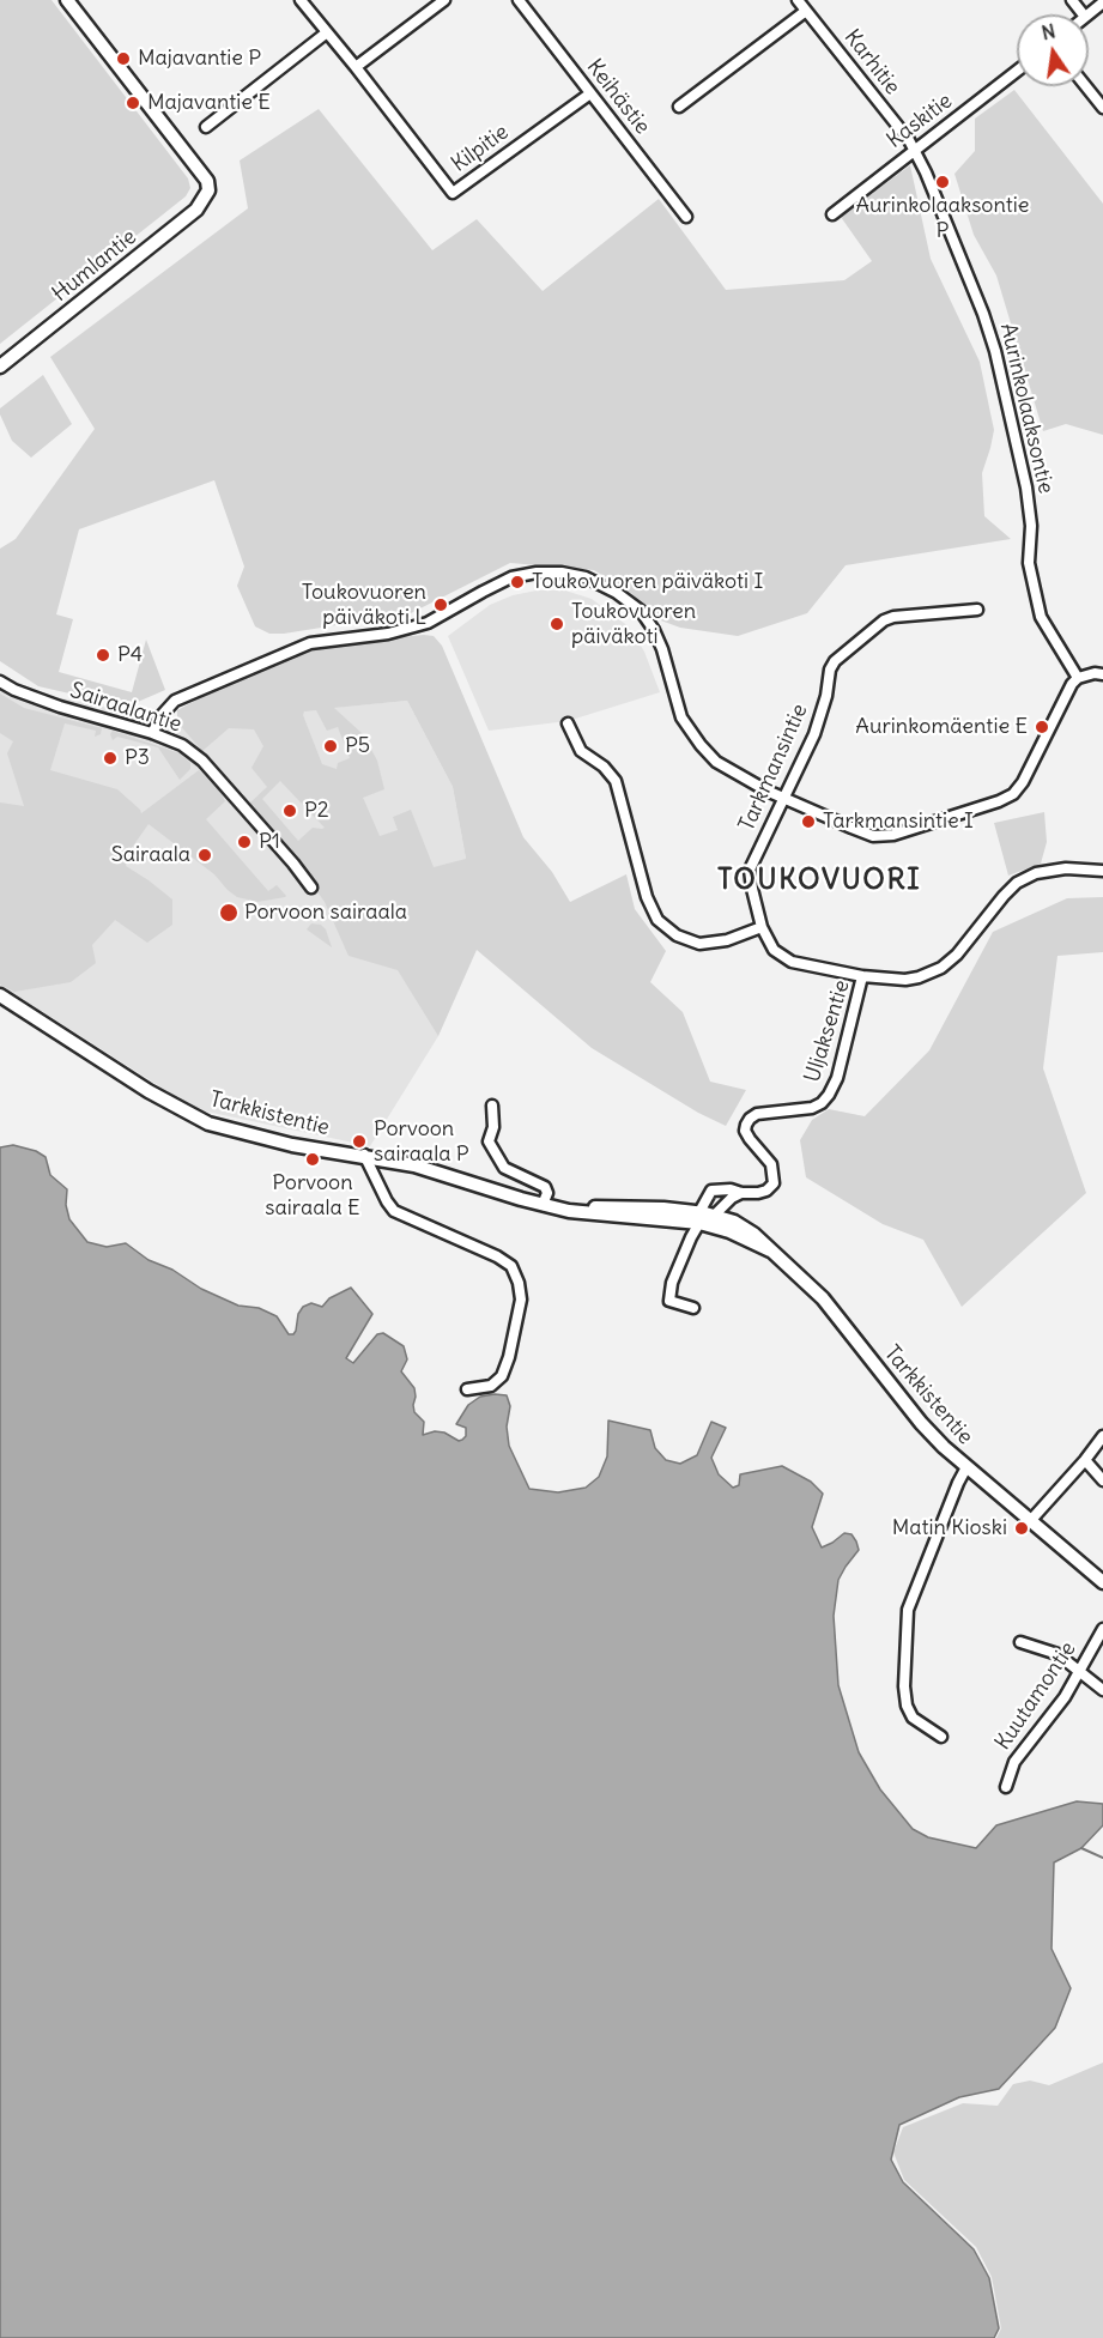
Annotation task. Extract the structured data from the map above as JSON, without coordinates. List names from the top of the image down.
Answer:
{
  "streets": {
    "street": [
      "Karhitie",
      "Keihästie",
      "Kaskitie",
      "Kilpitie",
      "Humlantie",
      "Aurinkolaaksontie",
      "Sairaalantie",
      "Tarkmansintie",
      "Uljaksentie",
      "Tarkkistentie",
      "Kuutamontie"
    ]
  },
  "crossings": [
    ["Karhitie", "Kaskitie"],
    ["Karhitie", "Aurinkolaaksontie"],
    ["Keihästie", "Kilpitie"],
    ["Kaskitie", "Aurinkolaaksontie"],
    ["Tarkmansintie", "Uljaksentie"],
    ["Uljaksentie", "Tarkkistentie"]
  ],
  "districts": ["TOUKOVUORI"],
  "places": [
    "Majavantie P",
    "Majavantie E",
    "Aurinkolaaksontie P",
    "Toukovuoren päiväkoti I",
    "Toukovuoren päiväkoti L",
    "Toukovuoren päiväkoti",
    "P4",
    "Aurinkomäentie E",
    "P5",
    "P3",
    "P2",
    "Tarkmansintie I",
    "P1",
    "Sairaala",
    "Porvoon sairaala",
    "Porvoon sairaala P",
    "Porvoon sairaala E",
    "Matin Kioski"
  ],
  "north": "top"
}
